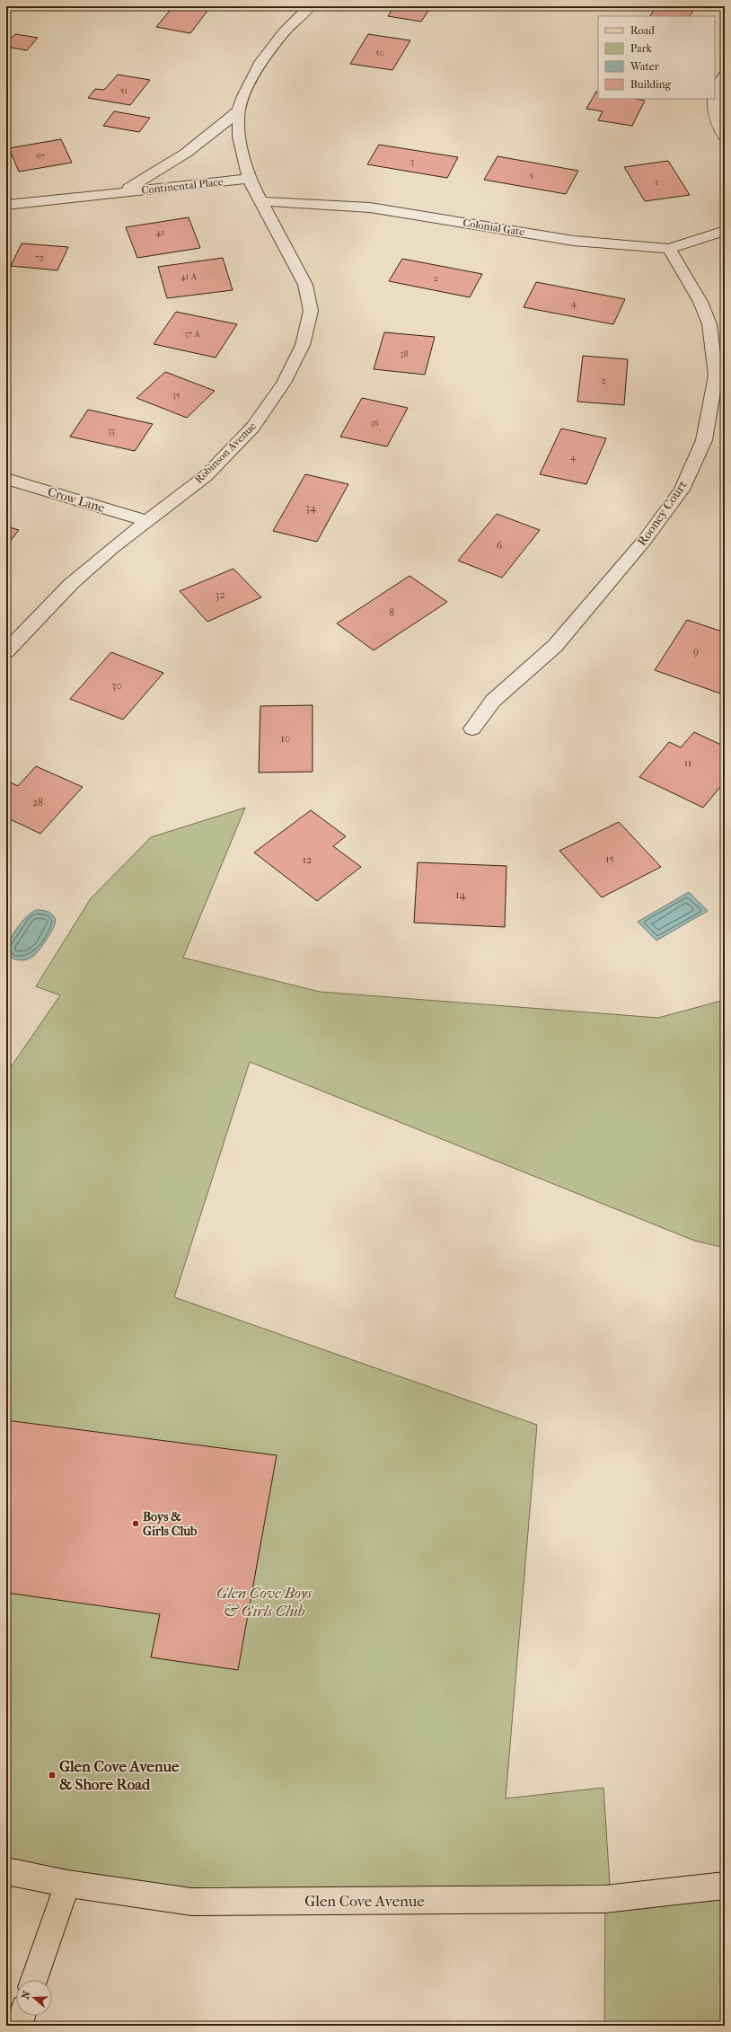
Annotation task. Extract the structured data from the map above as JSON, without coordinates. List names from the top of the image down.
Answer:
{
  "streets": {
    "main road": ["Glen Cove Avenue"],
    "street": [
      "Continental Place",
      "Colonial Gate",
      "Robinson Avenue",
      "Crow Lane",
      "Rooney Court"
    ]
  },
  "crossings": [
    ["Continental Place", "Robinson Avenue"],
    ["Colonial Gate", "Robinson Avenue"],
    ["Colonial Gate", "Rooney Court"],
    ["Robinson Avenue", "Crow Lane"]
  ],
  "parks": ["Glen Cove Boys & Girls Club"],
  "places": {
    "other": ["Boys & Girls Club"],
    "transit": ["Glen Cove Avenue & Shore Road"]
  },
  "house_numbers": [
    "50",
    "51",
    "67",
    "3",
    "5",
    "1",
    "41",
    "72",
    "41 A",
    "2",
    "4",
    "37 A",
    "38",
    "2",
    "35",
    "36",
    "33",
    "4",
    "34",
    "6",
    "32",
    "8",
    "9",
    "30",
    "10",
    "11",
    "28",
    "15",
    "12",
    "14"
  ],
  "legend": [
    "Road",
    "Park",
    "Water",
    "Building"
  ],
  "north": "left"
}
